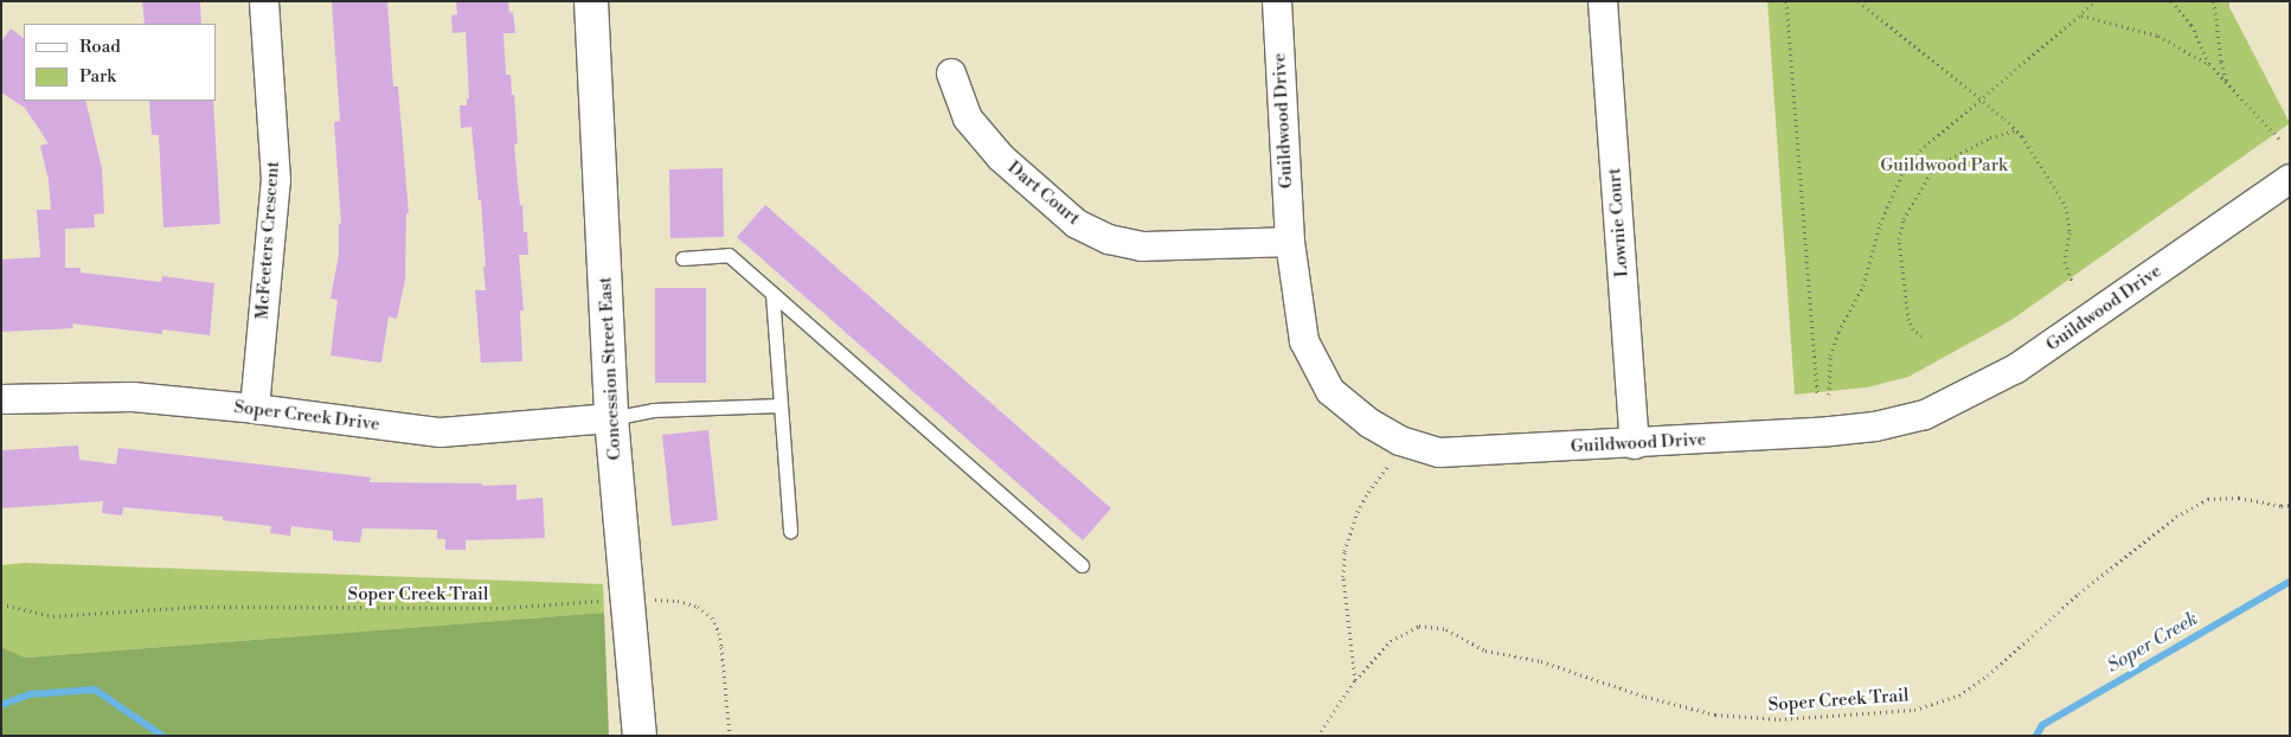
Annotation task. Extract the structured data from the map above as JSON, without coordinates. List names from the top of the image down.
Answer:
{
  "streets": {
    "street": [
      "Guildwood Drive",
      "Dart Court",
      "Lownie Court",
      "McFeeters Crescent",
      "Concession Street East",
      "Soper Creek Drive"
    ],
    "path": ["Soper Creek Trail"]
  },
  "crossings": [
    ["Guildwood Drive", "Dart Court"],
    ["Guildwood Drive", "Lownie Court"],
    ["McFeeters Crescent", "Soper Creek Drive"],
    ["Concession Street East", "Soper Creek Drive"],
    ["Concession Street East", "Soper Creek Trail"]
  ],
  "water": ["Soper Creek"],
  "parks": ["Guildwood Park"],
  "legend": ["Road", "Park"]
}
